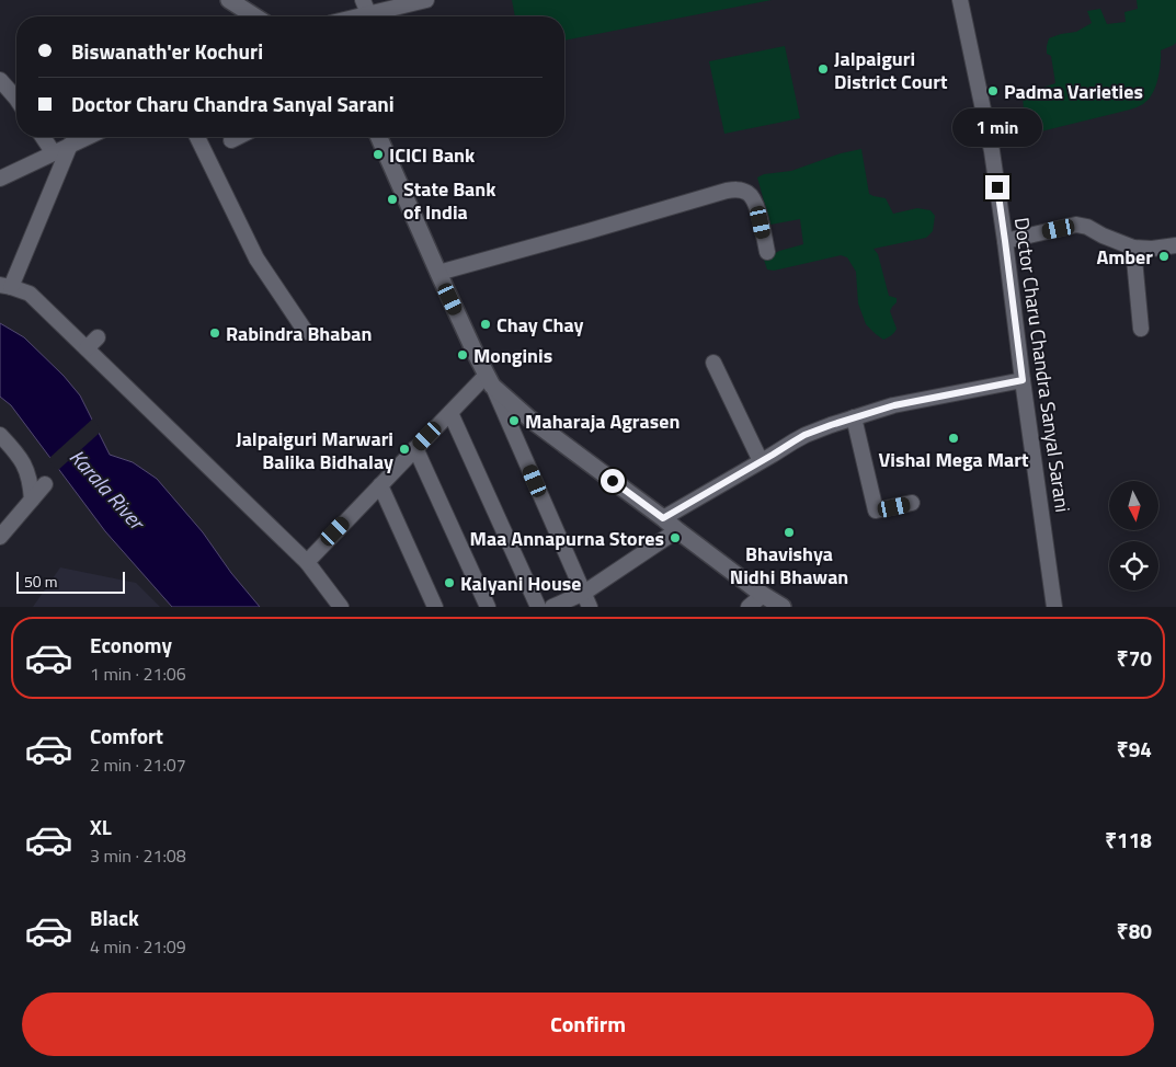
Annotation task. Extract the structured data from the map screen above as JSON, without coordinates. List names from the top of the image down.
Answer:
{
  "streets": {
    "street": ["Doctor Charu Chandra Sanyal Sarani"]
  },
  "water": ["Karala River"],
  "places": [
    "Jalpaiguri District Court",
    "Padma Varieties",
    "ICICI Bank",
    "State Bank of India",
    "Amber",
    "Chay Chay",
    "Rabindra Bhaban",
    "Monginis",
    "Maharaja Agrasen",
    "Vishal Mega Mart",
    "Jalpaiguri Marwari Balika Bidhalay",
    "Bhavishya Nidhi Bhawan",
    "Maa Annapurna Stores",
    "Kalyani House"
  ],
  "scale_bar": "50 m",
  "north": "bottom",
  "page": {
    "banner": ["Biswanath'er Kochuri", "Doctor Charu Chandra Sanyal Sarani"],
    "bubble": "1 min",
    "scale": "50 m",
    "list": [
      {
        "name": "Economy",
        "note": "1 min · 21:06",
        "value": "₹70"
      },
      {
        "name": "Comfort",
        "note": "2 min · 21:07",
        "value": "₹94"
      },
      {
        "name": "XL",
        "note": "3 min · 21:08",
        "value": "₹118"
      },
      {
        "name": "Black",
        "note": "4 min · 21:09",
        "value": "₹80"
      }
    ],
    "buttons": "Confirm"
  }
}
